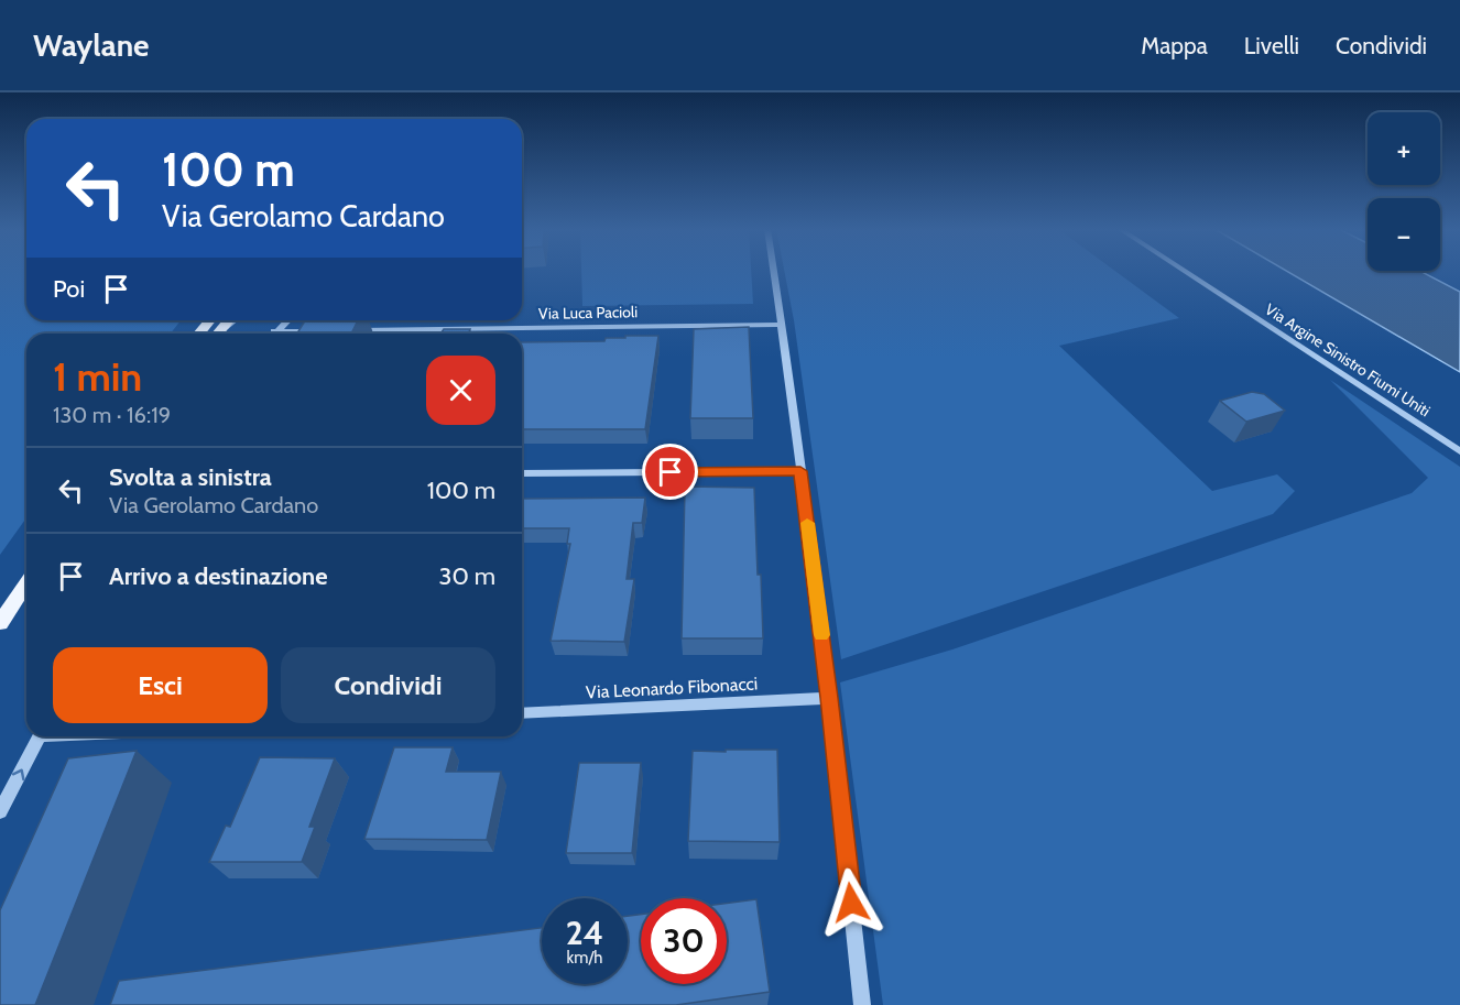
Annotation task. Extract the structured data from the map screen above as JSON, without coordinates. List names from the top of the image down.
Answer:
{
  "streets": {
    "street": ["Via Luca Pacioli", "Via Argine Sinistro Fiumi Uniti", "Via Leonardo Fibonacci"]
  },
  "page": {
    "header": "Waylane",
    "nav": ["Mappa", "Livelli", "Condividi"],
    "map_buttons": ["+", "−"],
    "turn": ["100 m", "Via Gerolamo Cardano"],
    "then": "Poi",
    "heading": ["1 min", "130 m · 16:19"],
    "list": [
      {
        "name": "Svolta a sinistra",
        "note": "Via Gerolamo Cardano",
        "value": "100 m"
      },
      {
        "name": "Arrivo a destinazione",
        "value": "30 m"
      }
    ],
    "buttons": ["Esci", "Condividi"],
    "speed": "24 km/h",
    "limit": "30"
  }
}
